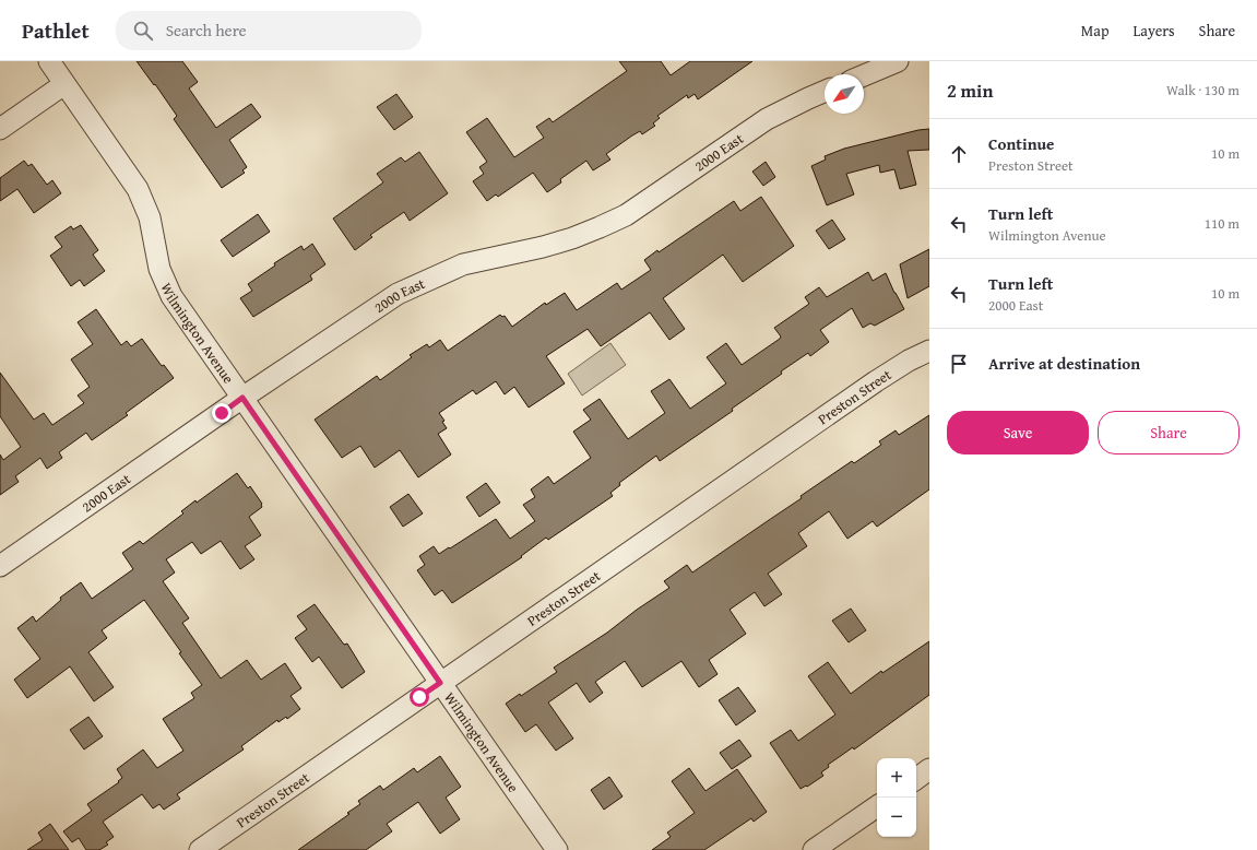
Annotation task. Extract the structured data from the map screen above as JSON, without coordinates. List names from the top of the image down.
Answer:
{
  "streets": {
    "street": ["2000 East", "Wilmington Avenue", "Preston Street"]
  },
  "crossings": [
    ["2000 East", "Wilmington Avenue"],
    ["Wilmington Avenue", "Preston Street"]
  ],
  "north": "bottom left",
  "page": {
    "header": "Pathlet",
    "search": "Search here",
    "nav": ["Map", "Layers", "Share"],
    "heading": ["2 min", "Walk · 130 m"],
    "list": [
      ["Continue", "Preston Street", "10 m"],
      ["Turn left", "Wilmington Avenue", "110 m"],
      ["Turn left", "2000 East", "10 m"],
      "Arrive at destination"
    ],
    "buttons": ["Save", "Share"],
    "map_buttons": ["+", "−"]
  }
}
